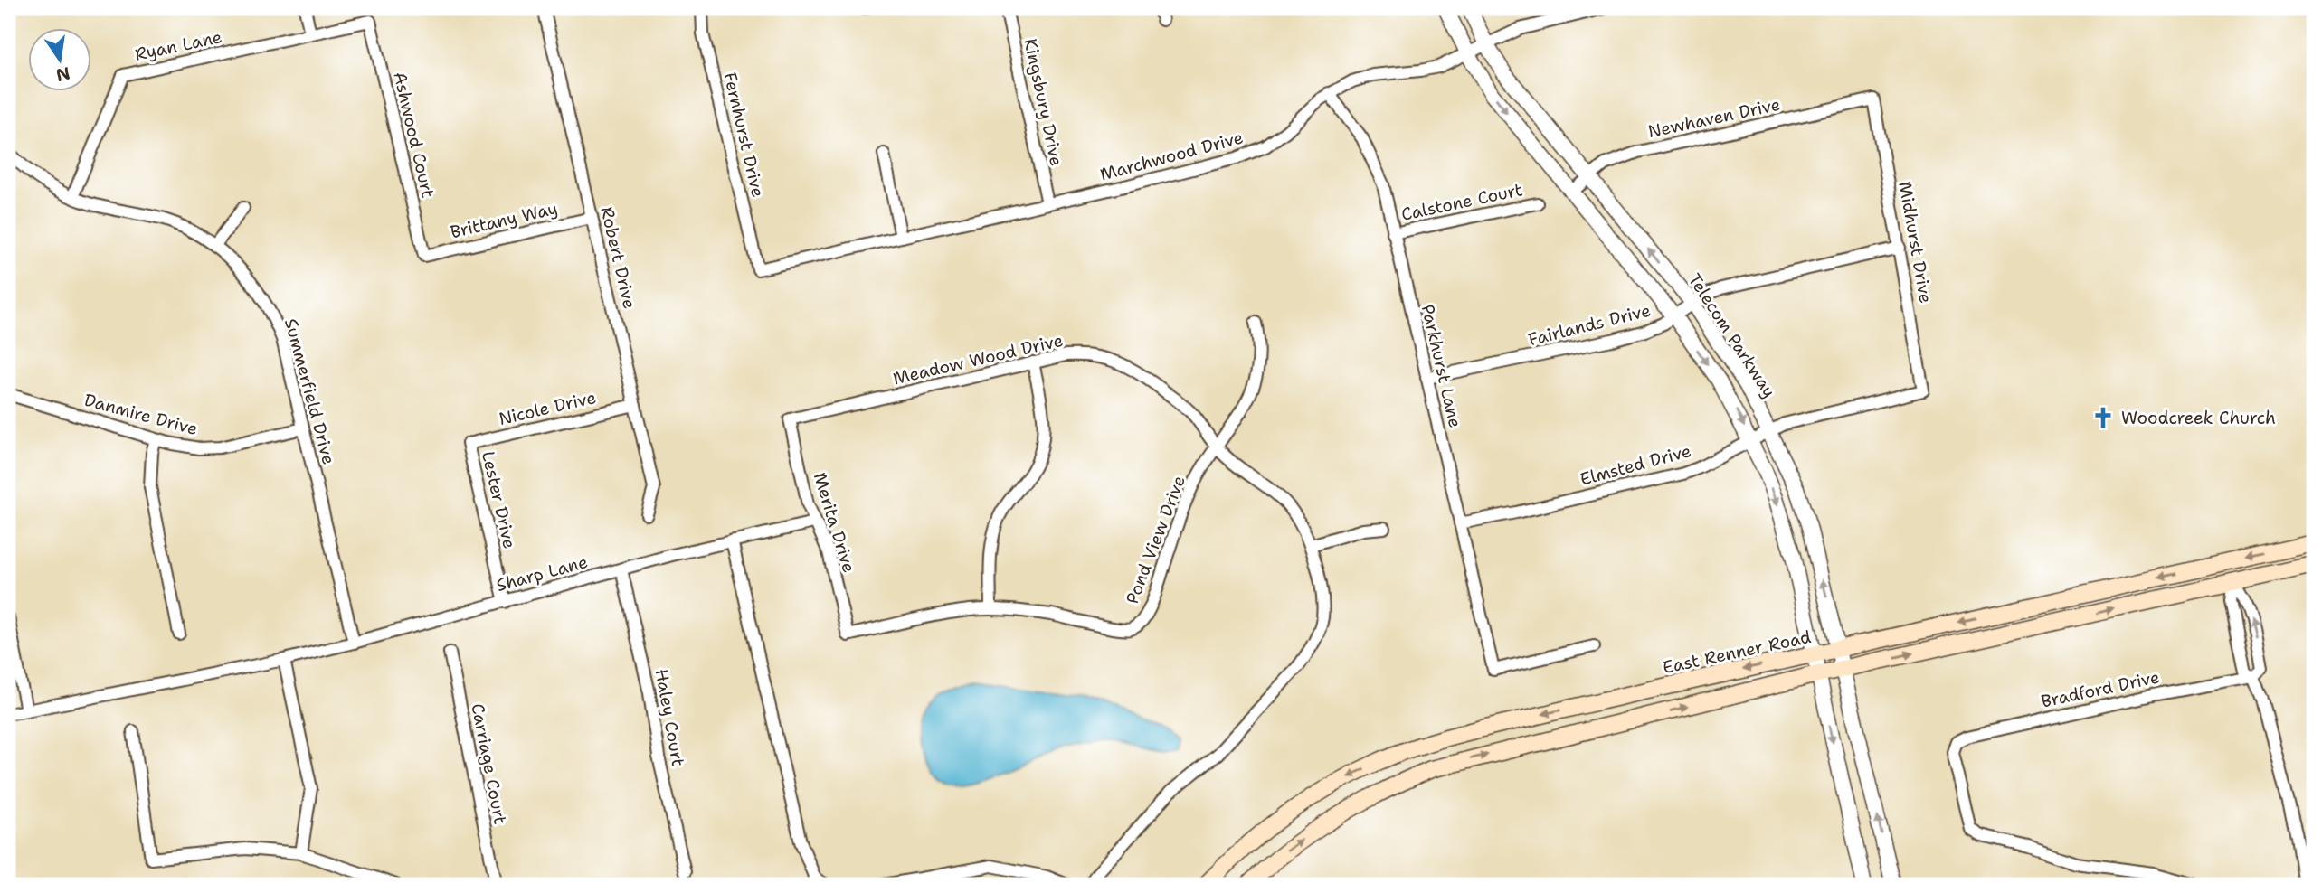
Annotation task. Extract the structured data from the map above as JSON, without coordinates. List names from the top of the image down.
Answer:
{
  "streets": {
    "main road": ["East Renner Road"],
    "street": [
      "Ryan Lane",
      "Kingsbury Drive",
      "Newhaven Drive",
      "Ashwood Court",
      "Fernhurst Drive",
      "Marchwood Drive",
      "Calstone Court",
      "Brittany Way",
      "Midhurst Drive",
      "Robert Drive",
      "Fairlands Drive",
      "Telecom Parkway",
      "Meadow Wood Drive",
      "Parkhurst Lane",
      "Summerfield Drive",
      "Nicole Drive",
      "Danmire Drive",
      "Elmsted Drive",
      "Lester Drive",
      "Merita Drive",
      "Pond View Drive",
      "Sharp Lane",
      "Bradford Drive",
      "Haley Court",
      "Carriage Court"
    ]
  },
  "crossings": [
    ["Ryan Lane", "Ashwood Court"],
    ["Ryan Lane", "Summerfield Drive"],
    ["Kingsbury Drive", "Marchwood Drive"],
    ["Newhaven Drive", "Midhurst Drive"],
    ["Newhaven Drive", "Telecom Parkway"],
    ["Ashwood Court", "Brittany Way"],
    ["Fernhurst Drive", "Marchwood Drive"],
    ["Marchwood Drive", "Telecom Parkway"],
    ["Marchwood Drive", "Parkhurst Lane"],
    ["Calstone Court", "Parkhurst Lane"],
    ["Brittany Way", "Robert Drive"],
    ["Midhurst Drive", "Fairlands Drive"],
    ["Midhurst Drive", "Elmsted Drive"],
    ["Robert Drive", "Nicole Drive"],
    ["Fairlands Drive", "Telecom Parkway"],
    ["Fairlands Drive", "Parkhurst Lane"],
    ["Telecom Parkway", "Elmsted Drive"],
    ["Telecom Parkway", "East Renner Road"],
    ["Meadow Wood Drive", "Merita Drive"],
    ["Meadow Wood Drive", "Pond View Drive"],
    ["Parkhurst Lane", "Elmsted Drive"],
    ["Summerfield Drive", "Danmire Drive"],
    ["Summerfield Drive", "Sharp Lane"],
    ["Nicole Drive", "Lester Drive"],
    ["Lester Drive", "Sharp Lane"],
    ["Merita Drive", "Pond View Drive"],
    ["Merita Drive", "Sharp Lane"],
    ["Sharp Lane", "Haley Court"]
  ],
  "places": {
    "church": ["Woodcreek Church"]
  },
  "north": "bottom"
}
